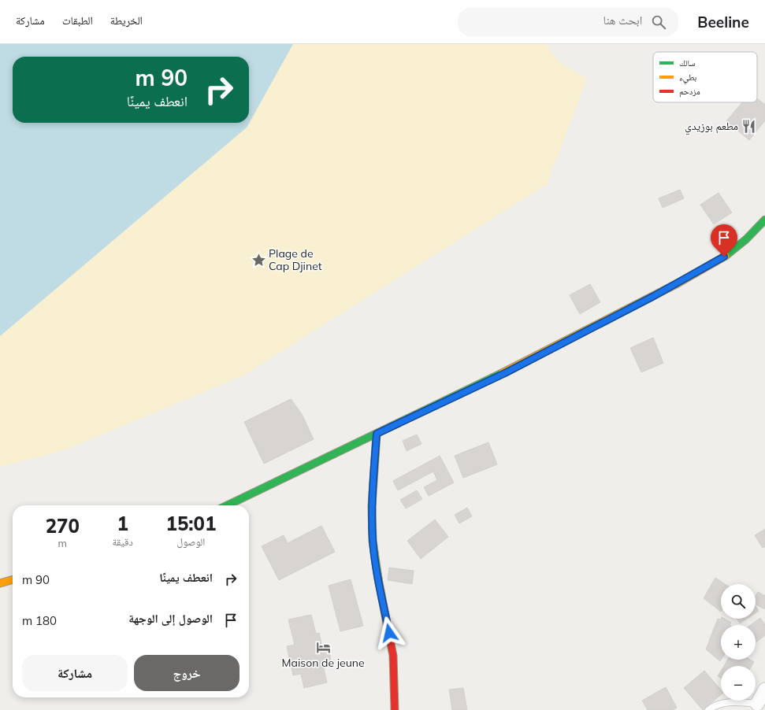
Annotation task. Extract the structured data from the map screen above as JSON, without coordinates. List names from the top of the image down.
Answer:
{
  "places": {
    "restaurant": ["مطعم بوزيدي"],
    "place": ["Plage de Cap Djinet"],
    "hotel": ["Maison de jeune"]
  },
  "legend": ["سالك", "بطيء", "مزدحم"],
  "page": {
    "header": "Beeline",
    "search": "ابحث هنا",
    "nav": ["الخريطة", "الطبقات", "مشاركة"],
    "turn": ["90 m", "انعطف يمينًا"],
    "eta": [
      "15:01",
      "الوصول",
      "1",
      "دقيقة",
      "270",
      "m"
    ],
    "list": [
      {
        "name": "انعطف يمينًا",
        "value": "90 m"
      },
      {
        "name": "الوصول إلى الوجهة",
        "value": "180 m"
      }
    ],
    "map_buttons": ["+", "−"],
    "buttons": ["خروج", "مشاركة"]
  }
}
